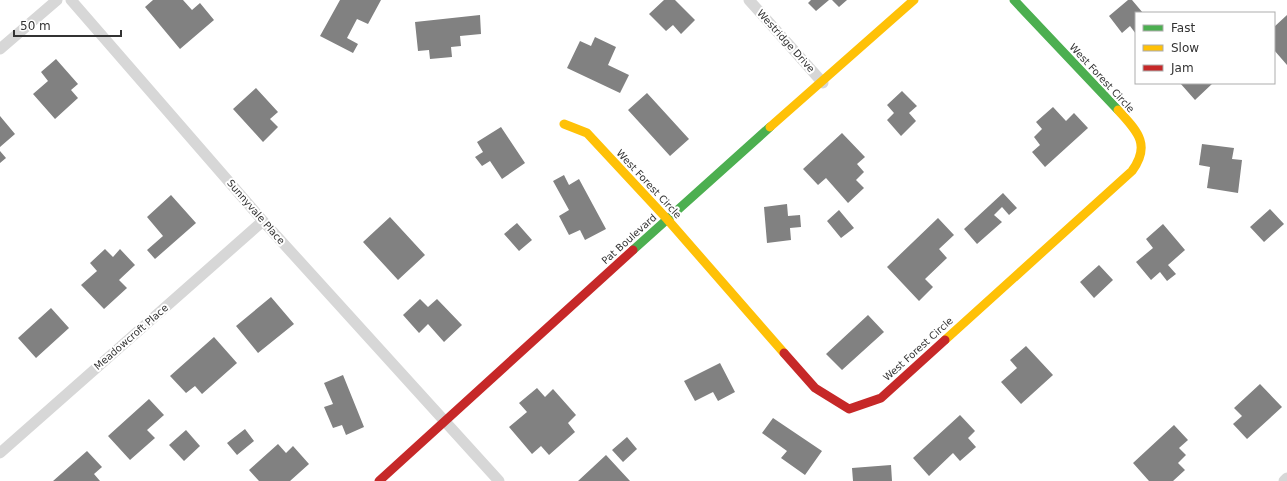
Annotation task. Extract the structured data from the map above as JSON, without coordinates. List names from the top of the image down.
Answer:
{
  "streets": {
    "street": [
      "Westridge Drive",
      "West Forest Circle",
      "Sunnyvale Place",
      "Pat Boulevard",
      "Meadowcroft Place"
    ]
  },
  "crossings": [
    ["Westridge Drive", "Pat Boulevard"],
    ["West Forest Circle", "Pat Boulevard"],
    ["Sunnyvale Place", "Pat Boulevard"],
    ["Sunnyvale Place", "Meadowcroft Place"]
  ],
  "legend": ["Fast", "Slow", "Jam"],
  "scale_bar": "50 m"
}
